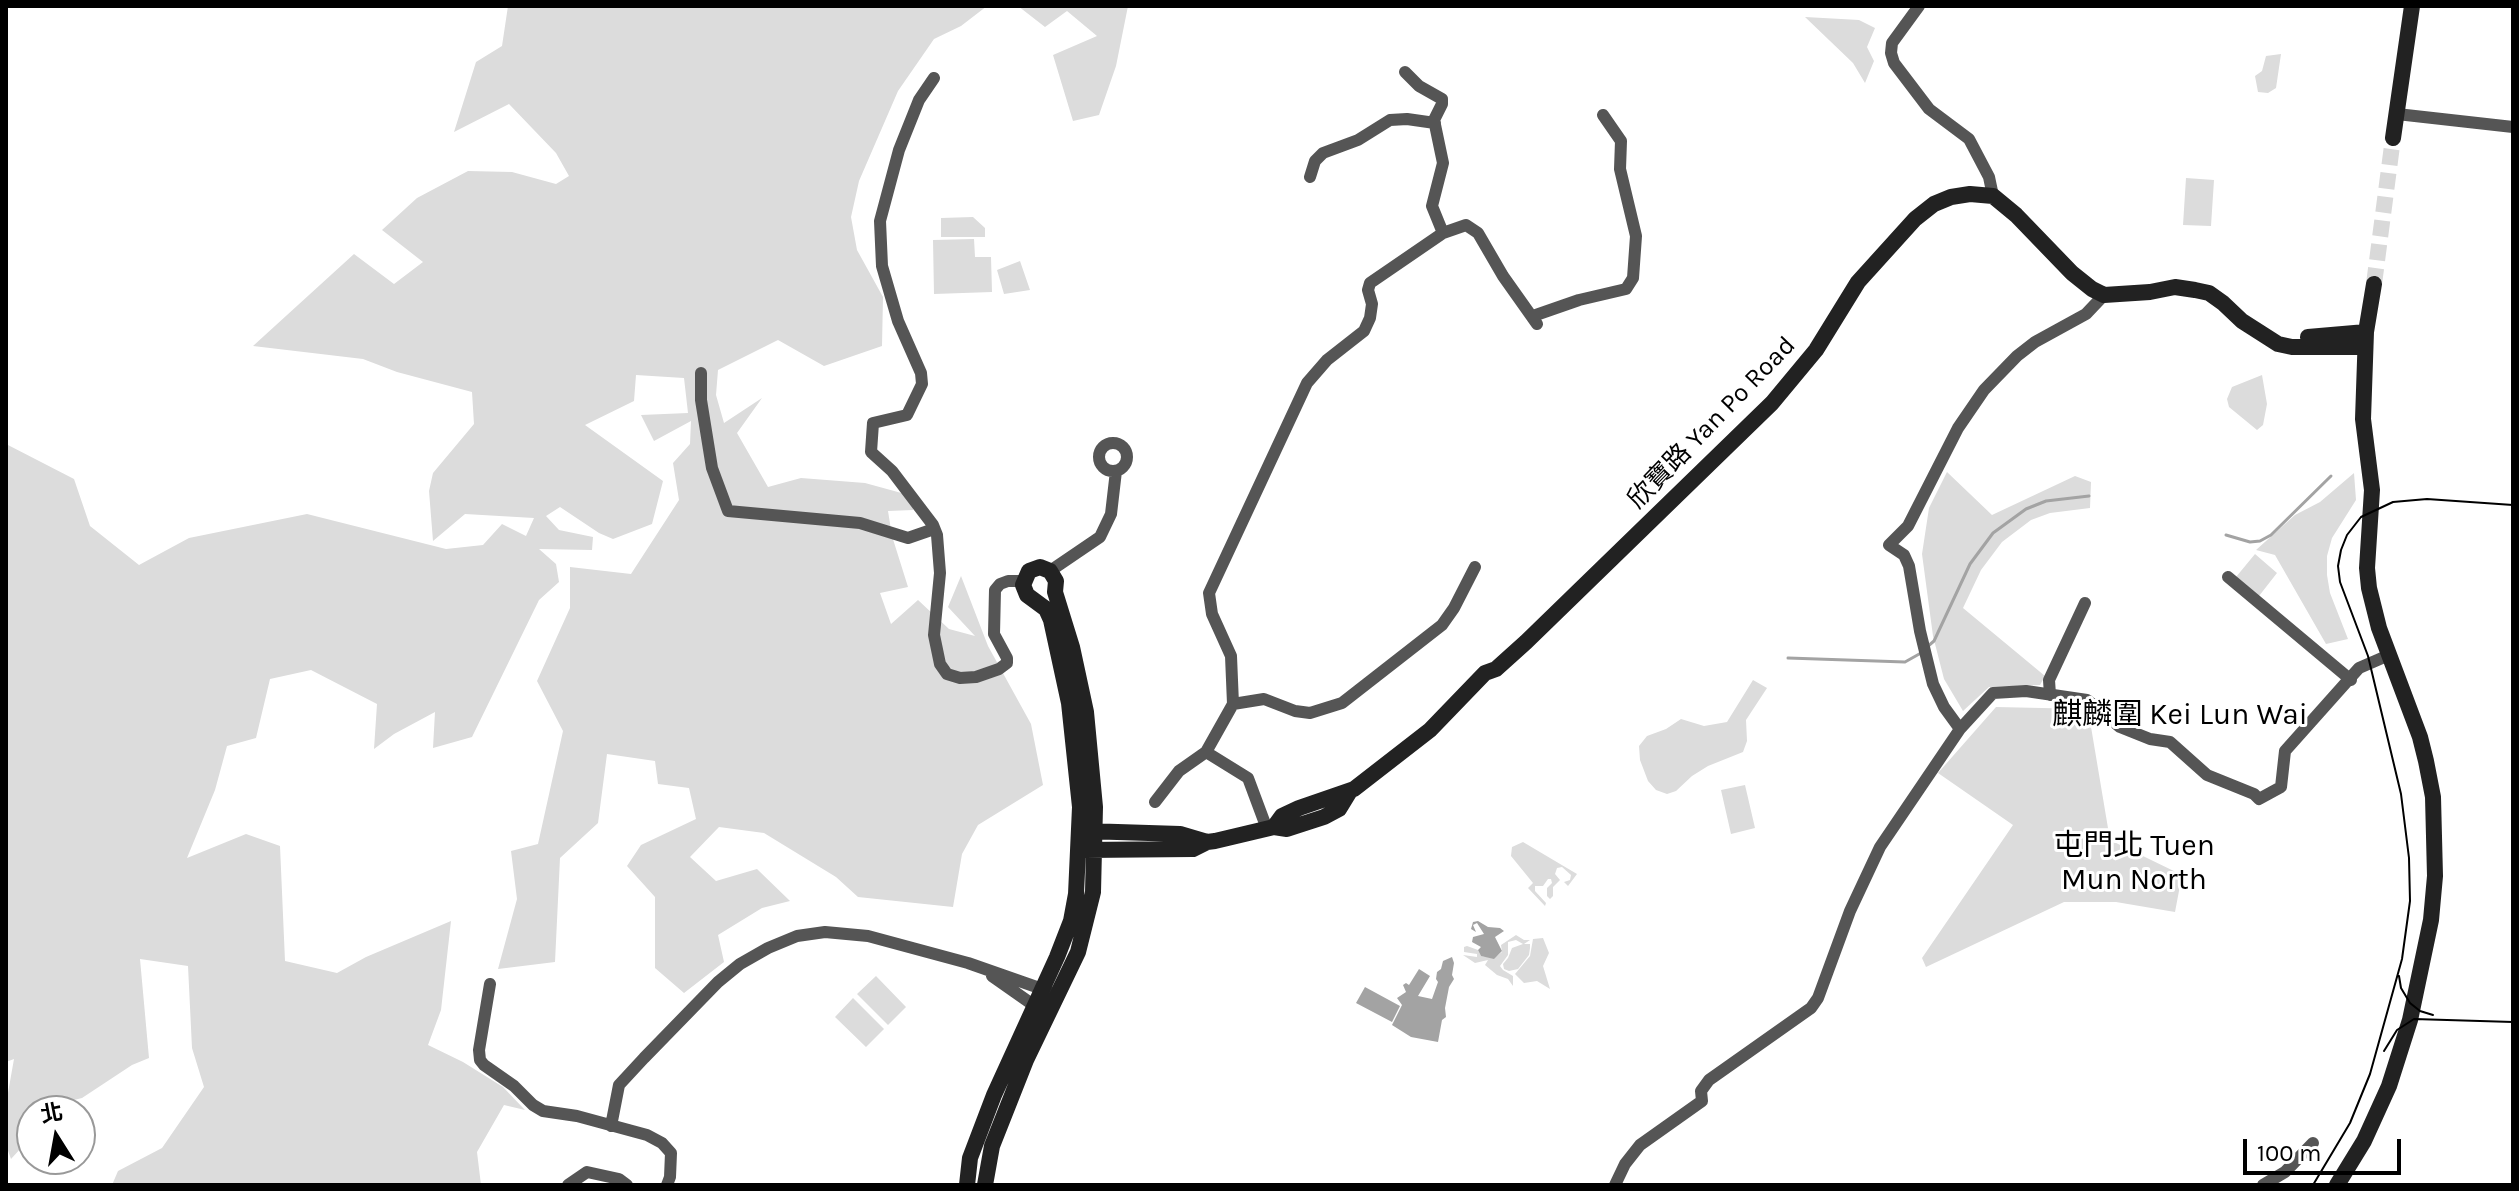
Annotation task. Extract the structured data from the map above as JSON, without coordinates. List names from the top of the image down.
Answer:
{
  "streets": {
    "street": ["欣寶路 Yan Po Road"]
  },
  "districts": ["麒麟圍 Kei Lun Wai", "屯門北 Tuen Mun North"],
  "scale_bar": "100 m",
  "north": "top"
}
